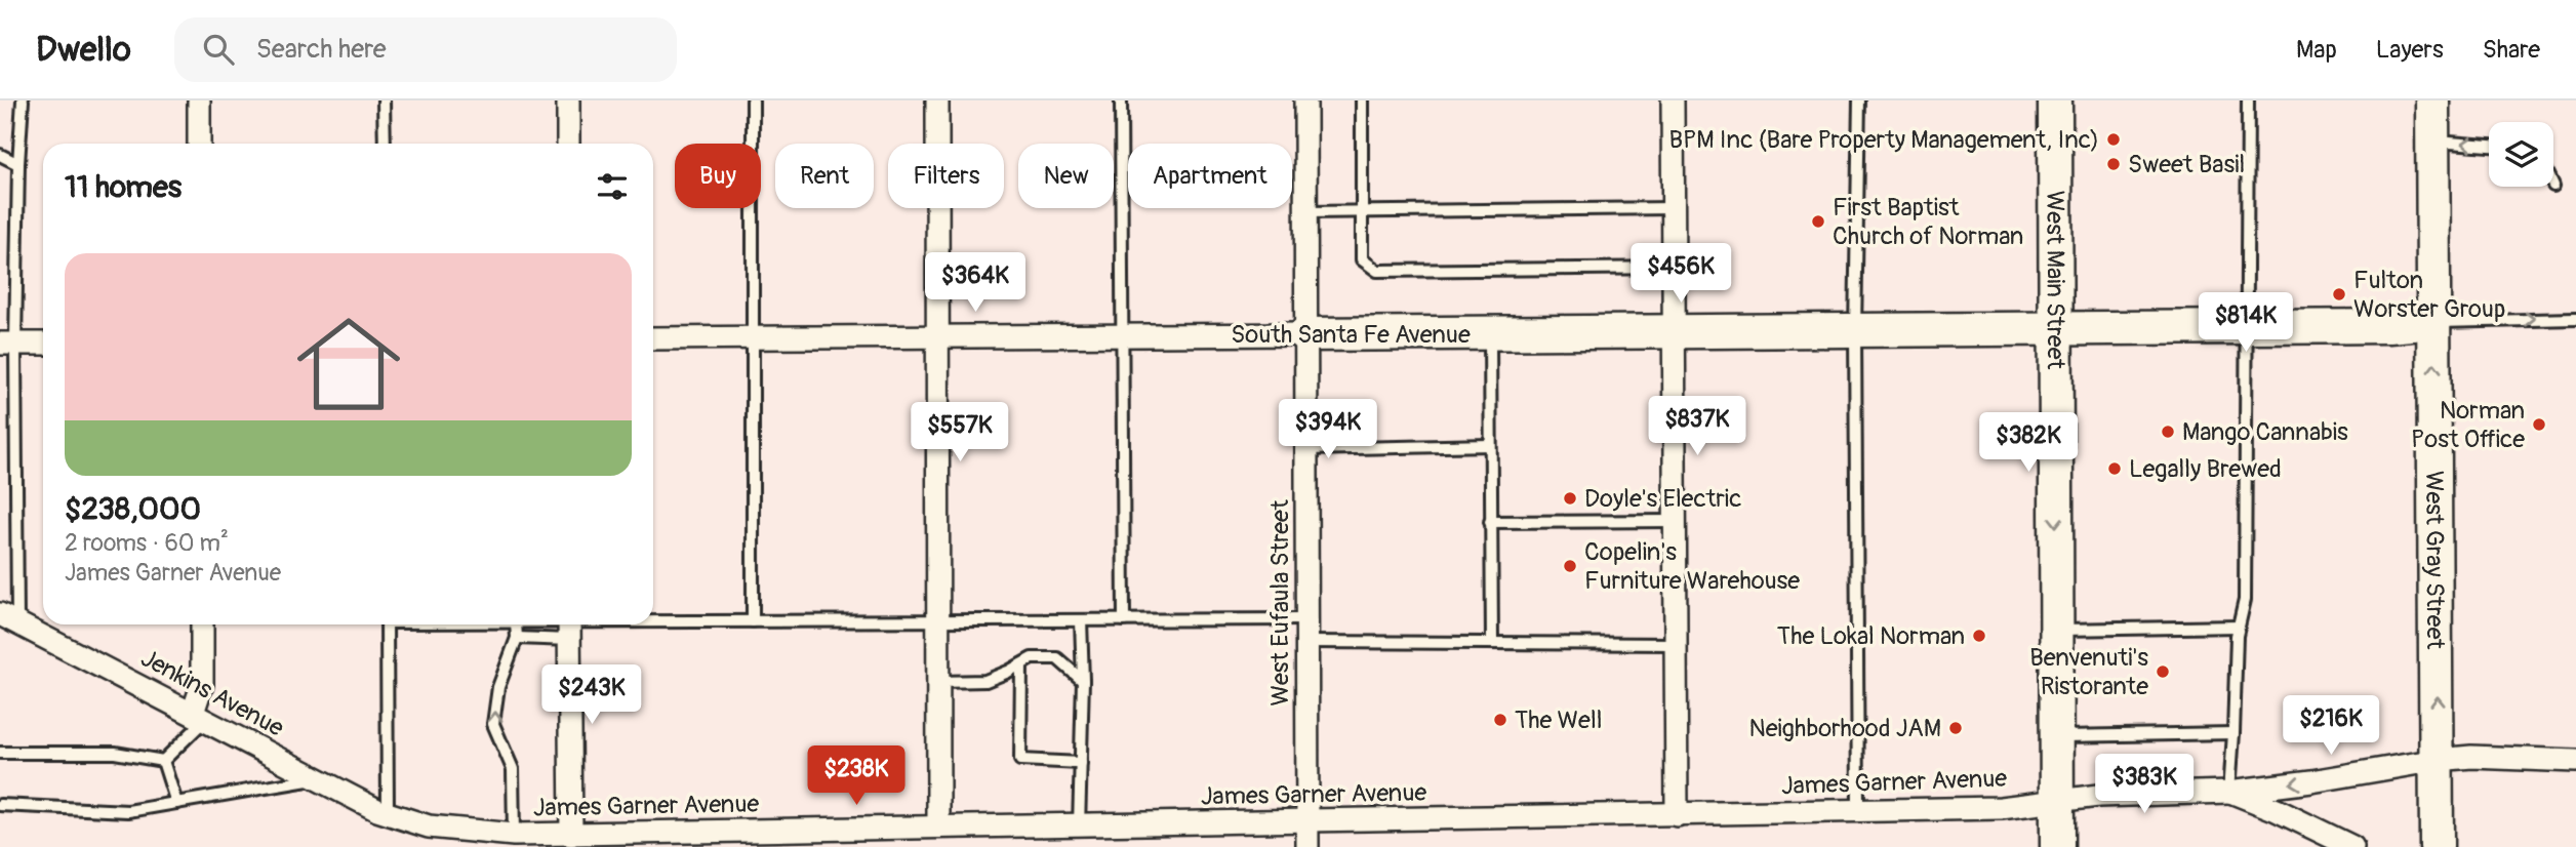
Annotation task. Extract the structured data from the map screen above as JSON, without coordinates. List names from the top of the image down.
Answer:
{
  "streets": {
    "main road": ["West Main Street", "South Santa Fe Avenue", "West Gray Street"],
    "street": ["West Eufaula Street", "Jenkins Avenue", "James Garner Avenue"]
  },
  "crossings": [
    ["West Main Street", "South Santa Fe Avenue"],
    ["West Main Street", "James Garner Avenue"],
    ["South Santa Fe Avenue", "West Gray Street"],
    ["South Santa Fe Avenue", "West Eufaula Street"],
    ["West Gray Street", "James Garner Avenue"],
    ["West Eufaula Street", "James Garner Avenue"],
    ["Jenkins Avenue", "James Garner Avenue"]
  ],
  "one_way": ["West Main Street", "West Gray Street"],
  "places": [
    "BPM Inc (Bare Property Management, Inc)",
    "Sweet Basil",
    "First Baptist Church of Norman",
    "Fulton Worster Group",
    "Norman Post Office",
    "Mango Cannabis",
    "Legally Brewed",
    "Doyle's Electric",
    "Copelin's Furniture Warehouse",
    "The Lokal Norman",
    "Benvenuti's Ristorante",
    "The Well",
    "Neighborhood JAM"
  ],
  "page": {
    "header": "Dwello",
    "search": "Search here",
    "nav": ["Map", "Layers", "Share"],
    "chip": [
      "Buy",
      "Rent",
      "Filters",
      "New",
      "Apartment"
    ],
    "heading": "11 homes",
    "list": [
      {
        "name": "$238,000",
        "note": "2 rooms · 60 m² · James Garner Avenue"
      }
    ],
    "price": [
      "$456K",
      "$364K",
      "$814K",
      "$837K",
      "$394K",
      "$557K",
      "$382K",
      "$243K",
      "$216K",
      "$238K",
      "$383K"
    ]
  }
}
